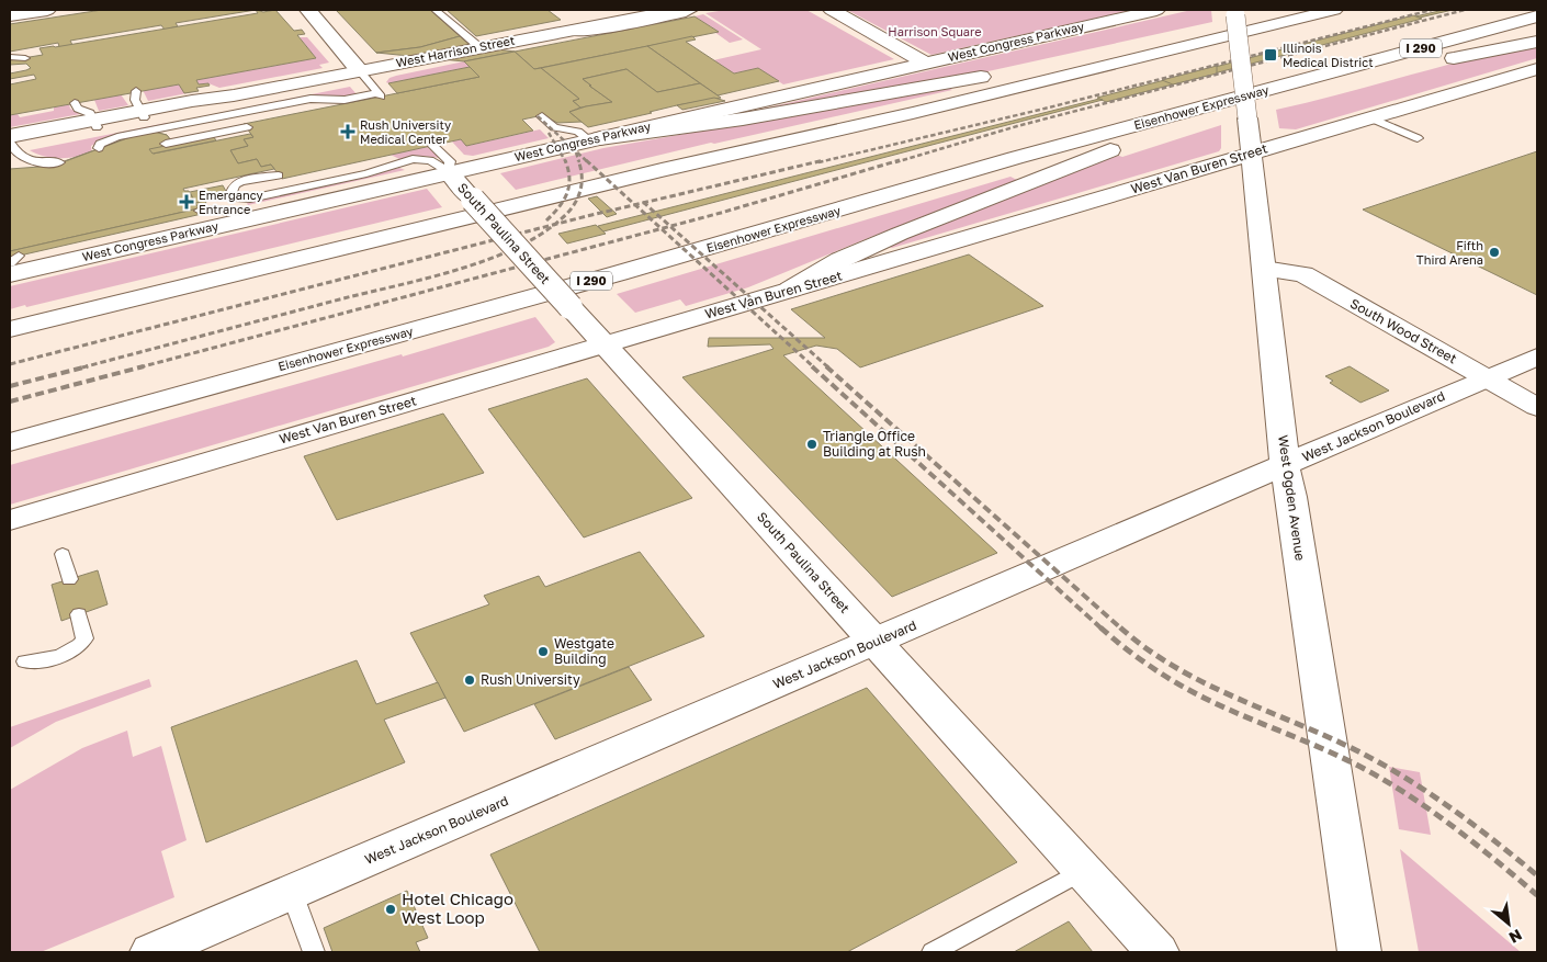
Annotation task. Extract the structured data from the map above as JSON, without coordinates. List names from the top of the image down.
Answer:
{
  "streets": {
    "main road": [
      "West Congress Parkway",
      "I 290",
      "West Harrison Street",
      "Eisenhower Expressway",
      "West Van Buren Street",
      "South Paulina Street",
      "South Wood Street",
      "West Jackson Boulevard",
      "West Ogden Avenue"
    ]
  },
  "crossings": [
    ["West Congress Parkway", "South Paulina Street"],
    ["West Van Buren Street", "South Paulina Street"],
    ["West Van Buren Street", "West Ogden Avenue"],
    ["South Paulina Street", "West Jackson Boulevard"],
    ["South Wood Street", "West Jackson Boulevard"],
    ["South Wood Street", "West Ogden Avenue"],
    ["West Jackson Boulevard", "West Ogden Avenue"]
  ],
  "parks": ["Harrison Square"],
  "places": {
    "transit": ["Illinois Medical District"],
    "health": ["Rush University Medical Center", "Emergancy Entrance"],
    "other": [
      "Fifth Third Arena",
      "Triangle Office Building at Rush",
      "Westgate Building",
      "Rush University",
      "Hotel Chicago West Loop"
    ]
  },
  "north": "bottom right"
}
